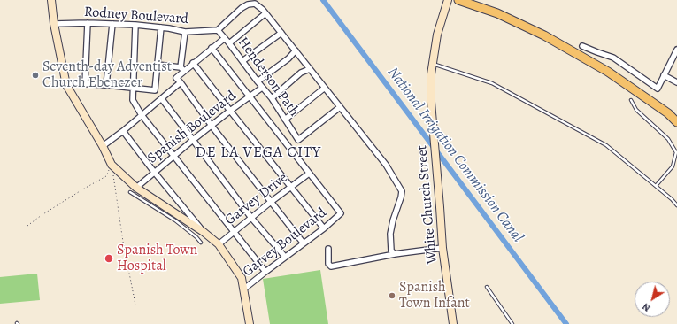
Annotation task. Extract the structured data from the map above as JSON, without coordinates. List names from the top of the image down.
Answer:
{
  "streets": {
    "street": [
      "Rodney Boulevard",
      "Henderson Path",
      "Spanish Boulevard",
      "Garvey Drive",
      "White Church Street",
      "Garvey Boulevard"
    ]
  },
  "crossings": [
    ["Rodney Boulevard", "Henderson Path"],
    ["Henderson Path", "Spanish Boulevard"],
    ["Garvey Drive", "Garvey Boulevard"]
  ],
  "districts": ["DE LA VEGA CITY"],
  "water": ["National Irrigation Commission Canal"],
  "places": ["Seventh-day Adventist Church Ebenezer", "Spanish Town Hospital", "Spanish Town Infant"],
  "north": "bottom left"
}
